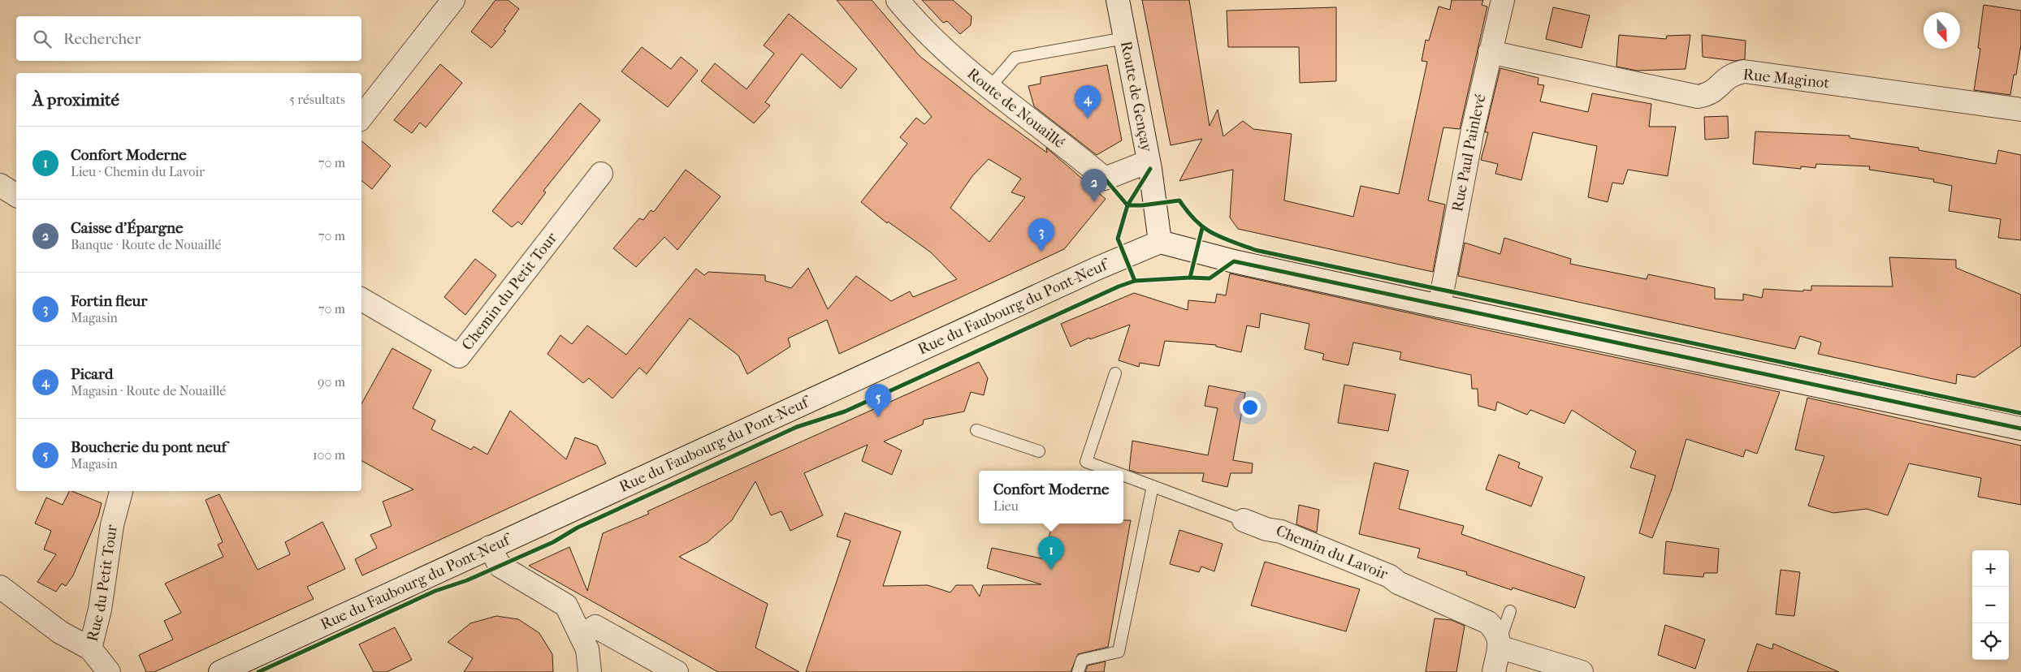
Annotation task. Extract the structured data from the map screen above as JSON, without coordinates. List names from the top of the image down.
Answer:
{
  "streets": {
    "street": [
      "Rue Maginot",
      "Route de Gençay",
      "Route de Nouaillé",
      "Rue Paul Painlevé",
      "Chemin du Petit Tour",
      "Rue du Faubourg du Pont-Neuf",
      "Chemin du Lavoir",
      "Rue du Petit Tour"
    ]
  },
  "crossings": [
    ["Rue Maginot", "Rue Paul Painlevé"],
    ["Route de Gençay", "Route de Nouaillé"],
    ["Route de Gençay", "Rue du Faubourg du Pont-Neuf"]
  ],
  "north": "bottom",
  "page": {
    "search": "Rechercher",
    "heading": ["À proximité", "5 résultats"],
    "pins": [
      "4",
      "2",
      "3",
      "5",
      "1"
    ],
    "list": [
      {
        "mark": "1",
        "name": "Confort Moderne",
        "note": "Lieu · Chemin du Lavoir",
        "value": "70 m"
      },
      {
        "mark": "2",
        "name": "Caisse d'Épargne",
        "note": "Banque · Route de Nouaillé",
        "value": "70 m"
      },
      {
        "mark": "3",
        "name": "Fortin fleur",
        "note": "Magasin",
        "value": "70 m"
      },
      {
        "mark": "4",
        "name": "Picard",
        "note": "Magasin · Route de Nouaillé",
        "value": "90 m"
      },
      {
        "mark": "5",
        "name": "Boucherie du pont neuf",
        "note": "Magasin",
        "value": "100 m"
      }
    ],
    "popup": ["Confort Moderne", "Lieu"],
    "map_buttons": ["+", "−"]
  }
}
